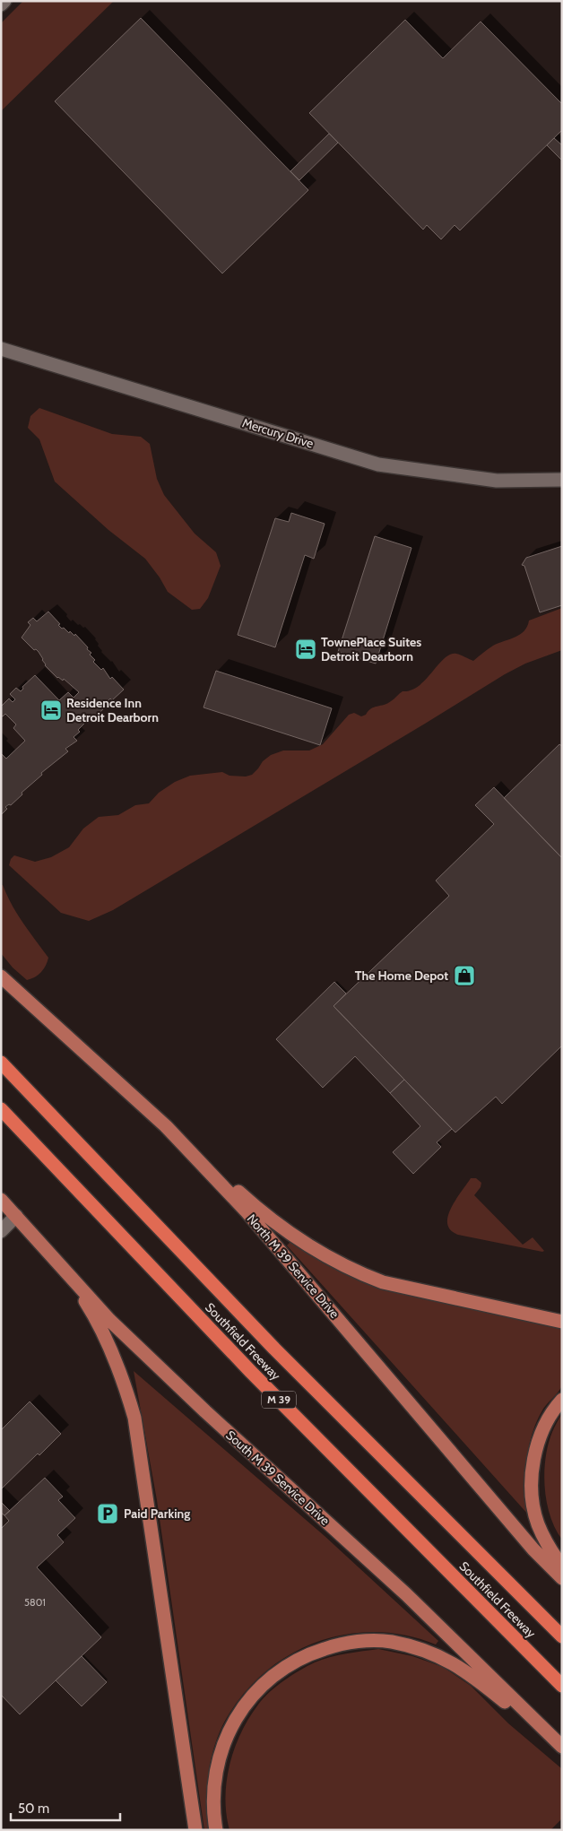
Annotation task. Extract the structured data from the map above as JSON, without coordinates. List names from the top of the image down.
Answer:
{
  "streets": {
    "highway": ["Southfield Freeway", "M 39"],
    "main road": ["North M 39 Service Drive", "South M 39 Service Drive"],
    "street": ["Mercury Drive"]
  },
  "places": {
    "hotel": ["TownePlace Suites Detroit Dearborn", "Residence Inn Detroit Dearborn"],
    "shop": ["The Home Depot"],
    "parking": ["Paid Parking"]
  },
  "house_numbers": ["5801"],
  "scale_bar": "50 m"
}
